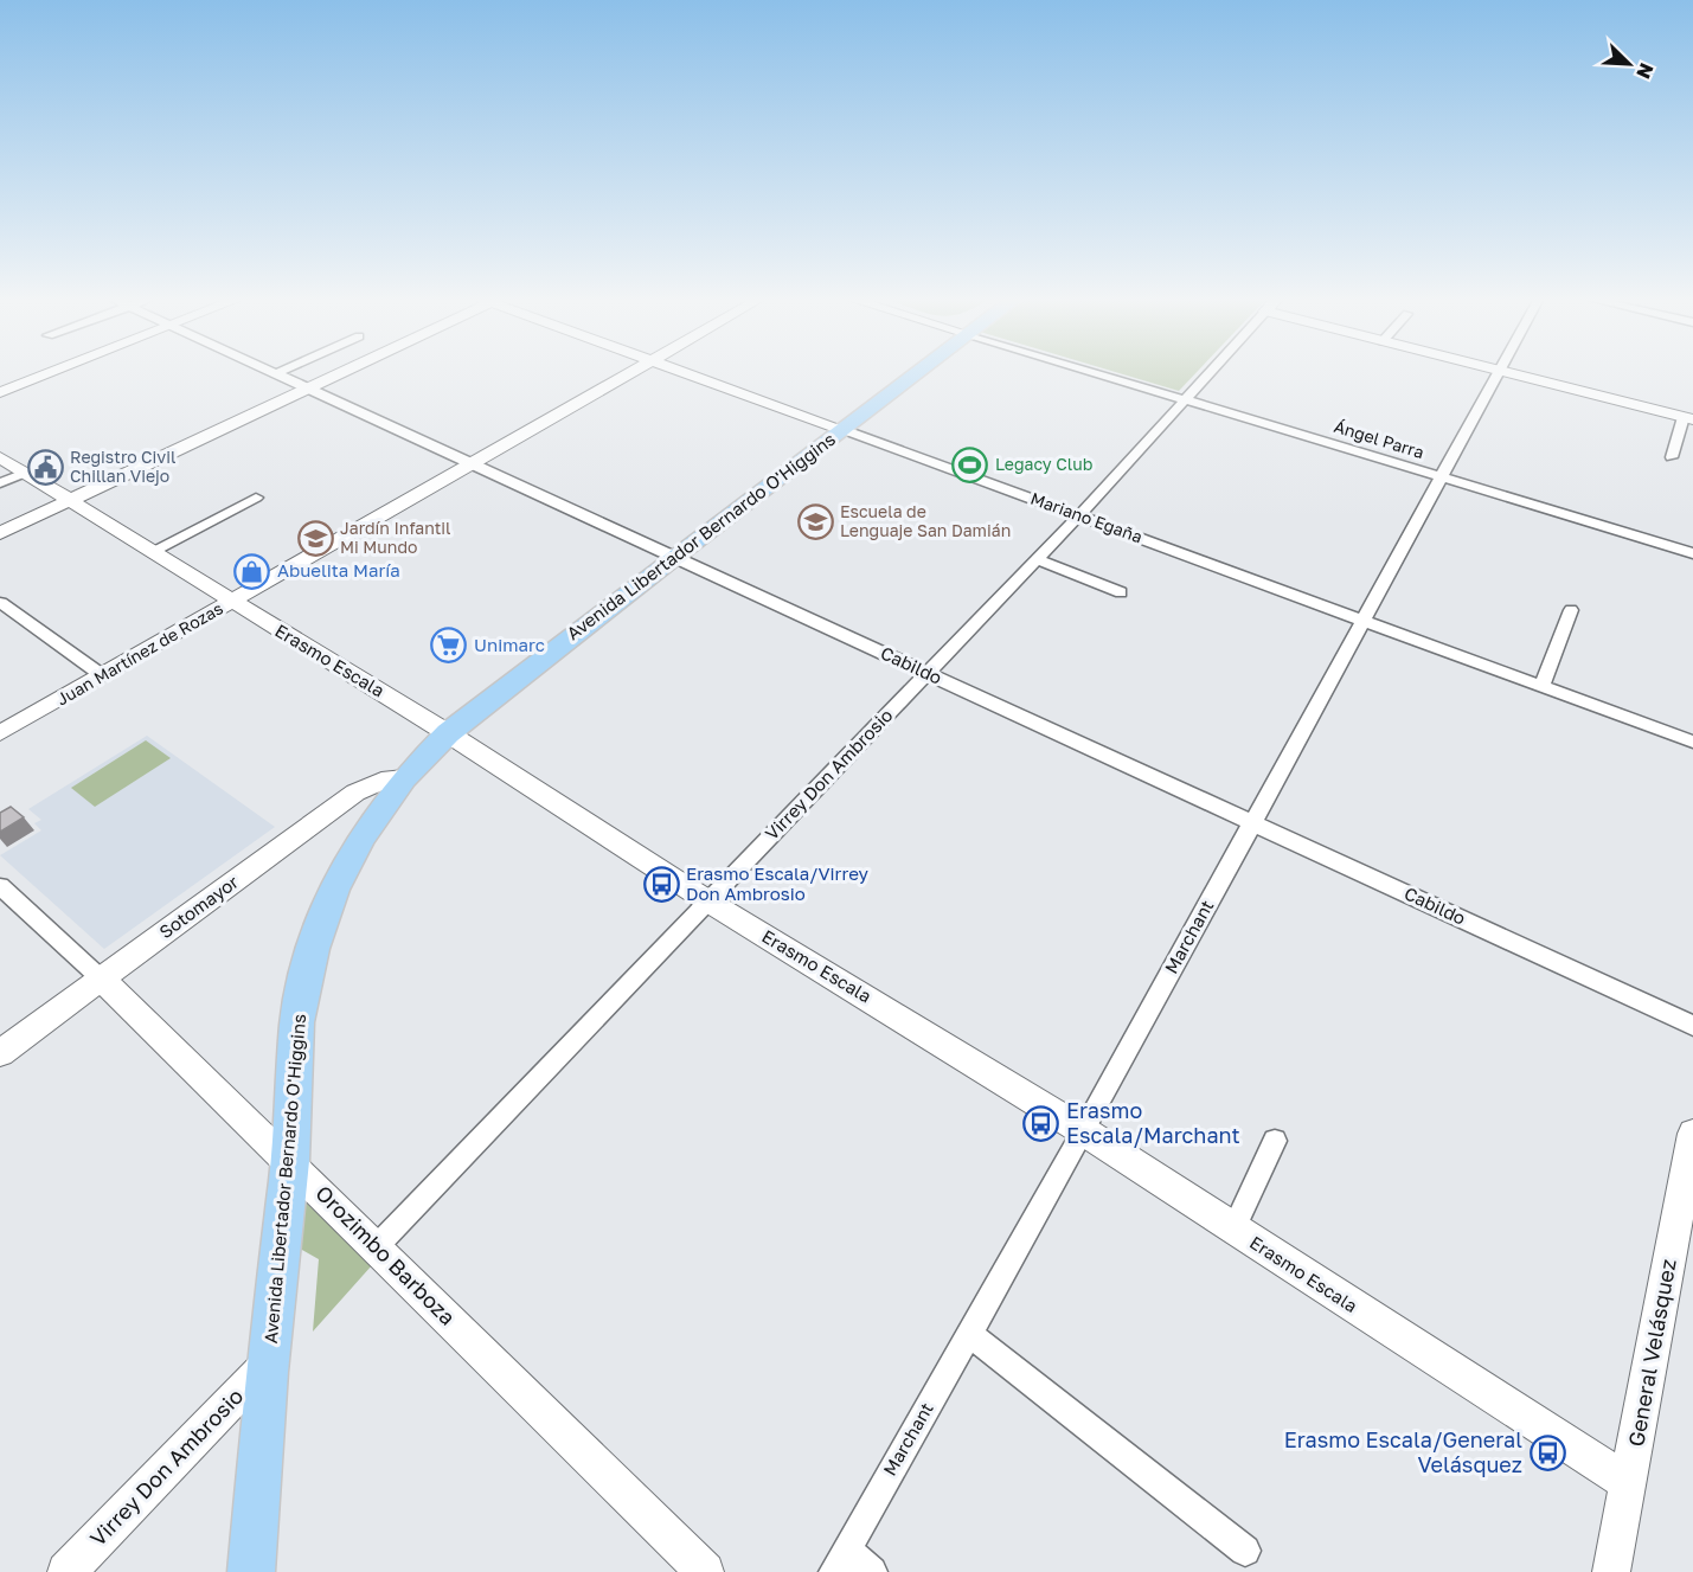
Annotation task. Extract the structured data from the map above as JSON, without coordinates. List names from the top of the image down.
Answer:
{
  "streets": {
    "main road": ["Avenida Libertador Bernardo O'Higgins"],
    "street": [
      "Ángel Parra",
      "Mariano Egaña",
      "Juan Martínez de Rozas",
      "Erasmo Escala",
      "Cabildo",
      "Virrey Don Ambrosio",
      "Sotomayor",
      "Marchant",
      "Orozimbo Barboza",
      "General Velásquez"
    ]
  },
  "crossings": [
    ["Ángel Parra", "Virrey Don Ambrosio"],
    ["Ángel Parra", "Marchant"],
    ["Mariano Egaña", "Avenida Libertador Bernardo O'Higgins"],
    ["Mariano Egaña", "Virrey Don Ambrosio"],
    ["Mariano Egaña", "Marchant"],
    ["Avenida Libertador Bernardo O'Higgins", "Erasmo Escala"],
    ["Avenida Libertador Bernardo O'Higgins", "Cabildo"],
    ["Avenida Libertador Bernardo O'Higgins", "Virrey Don Ambrosio"],
    ["Avenida Libertador Bernardo O'Higgins", "Sotomayor"],
    ["Avenida Libertador Bernardo O'Higgins", "Orozimbo Barboza"],
    ["Juan Martínez de Rozas", "Erasmo Escala"],
    ["Juan Martínez de Rozas", "Cabildo"],
    ["Erasmo Escala", "Virrey Don Ambrosio"],
    ["Erasmo Escala", "Marchant"],
    ["Erasmo Escala", "General Velásquez"],
    ["Cabildo", "Virrey Don Ambrosio"],
    ["Cabildo", "Marchant"],
    ["Virrey Don Ambrosio", "Orozimbo Barboza"],
    ["Sotomayor", "Orozimbo Barboza"]
  ],
  "places": {
    "sports": ["Legacy Club"],
    "public building": ["Registro Civil Chillan Viejo"],
    "school or university": ["Escuela de Lenguaje San Damián", "Jardín Infantil Mi Mundo"],
    "shop": ["Abuelita María"],
    "supermarket": ["Unimarc"],
    "bus stop": ["Erasmo Escala/Virrey Don Ambrosio", "Erasmo Escala/Marchant", "Erasmo Escala/General Velásquez"]
  },
  "north": "bottom right"
}
